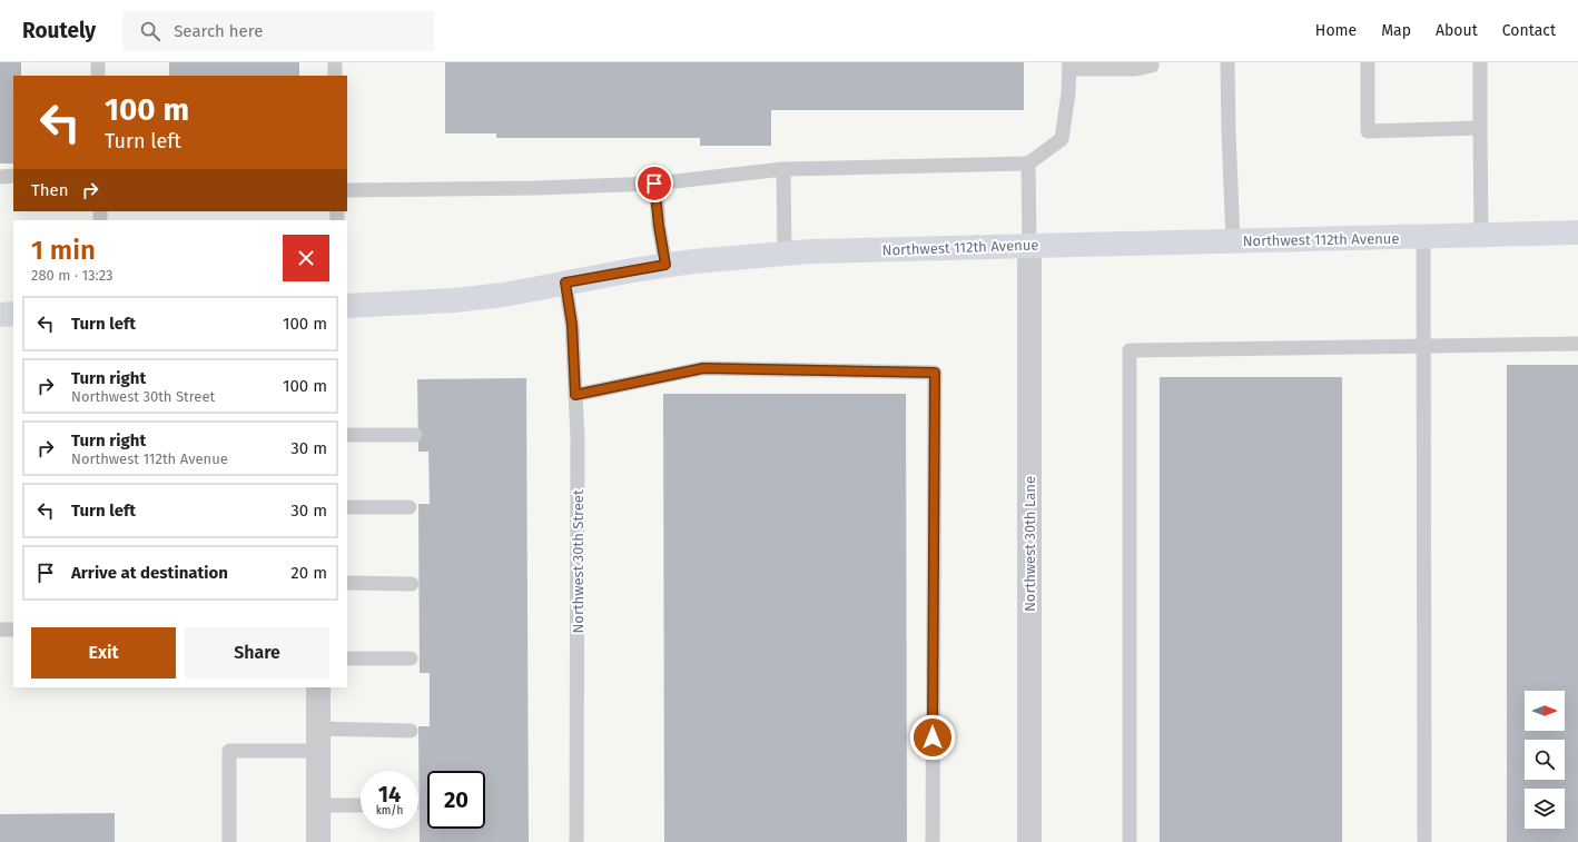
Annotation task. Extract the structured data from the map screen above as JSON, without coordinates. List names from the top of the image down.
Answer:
{
  "streets": {
    "street": ["Northwest 112th Avenue", "Northwest 30th Lane"],
    "lane": ["Northwest 30th Street"]
  },
  "crossings": [
    ["Northwest 112th Avenue", "Northwest 30th Lane"],
    ["Northwest 112th Avenue", "Northwest 30th Street"]
  ],
  "north": "right",
  "page": {
    "header": "Routely",
    "search": "Search here",
    "nav": [
      "Home",
      "Map",
      "About",
      "Contact"
    ],
    "turn": ["100 m", "Turn left"],
    "then": "Then",
    "heading": ["1 min", "280 m · 13:23"],
    "list": [
      {
        "name": "Turn left",
        "value": "100 m"
      },
      {
        "name": "Turn right",
        "note": "Northwest 30th Street",
        "value": "100 m"
      },
      {
        "name": "Turn right",
        "note": "Northwest 112th Avenue",
        "value": "30 m"
      },
      {
        "name": "Turn left",
        "value": "30 m"
      },
      {
        "name": "Arrive at destination",
        "value": "20 m"
      }
    ],
    "buttons": ["Exit", "Share"],
    "speed": "14 km/h",
    "limit": "20"
  }
}
